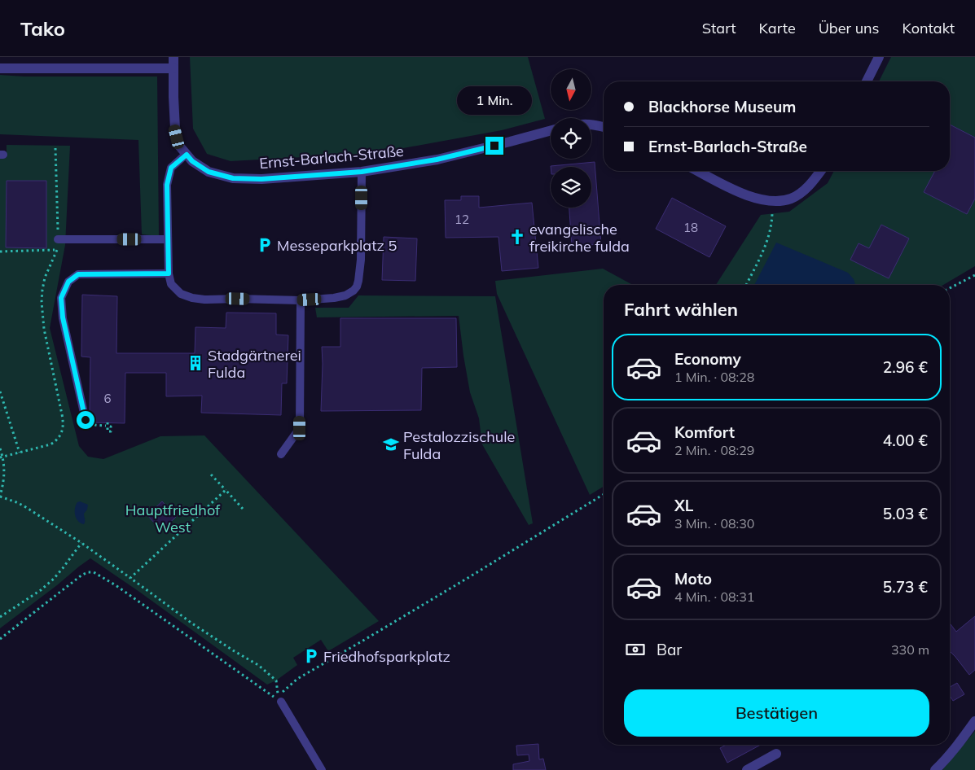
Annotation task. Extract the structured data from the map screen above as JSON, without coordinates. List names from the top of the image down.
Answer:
{
  "streets": {
    "street": ["Ernst-Barlach-Straße"]
  },
  "parks": ["Hauptfriedhof West"],
  "places": {
    "church": ["evangelische freikirche fulda"],
    "parking": ["Messeparkplatz 5", "Friedhofsparkplatz"],
    "building": ["Stadgärtnerei Fulda"],
    "school or university": ["Pestalozzischule Fulda"]
  },
  "house_numbers": ["12", "18", "6"],
  "north": "bottom",
  "page": {
    "header": "Tako",
    "nav": [
      "Start",
      "Karte",
      "Über uns",
      "Kontakt"
    ],
    "banner": ["Blackhorse Museum", "Ernst-Barlach-Straße"],
    "bubble": "1 Min.",
    "heading": "Fahrt wählen",
    "list": [
      {
        "name": "Economy",
        "note": "1 Min. · 08:28",
        "value": "2.96 €"
      },
      {
        "name": "Komfort",
        "note": "2 Min. · 08:29",
        "value": "4.00 €"
      },
      {
        "name": "XL",
        "note": "3 Min. · 08:30",
        "value": "5.03 €"
      },
      {
        "name": "Moto",
        "note": "4 Min. · 08:31",
        "value": "5.73 €"
      }
    ],
    "pay": ["Bar", "330 m"],
    "buttons": "Bestätigen"
  }
}
